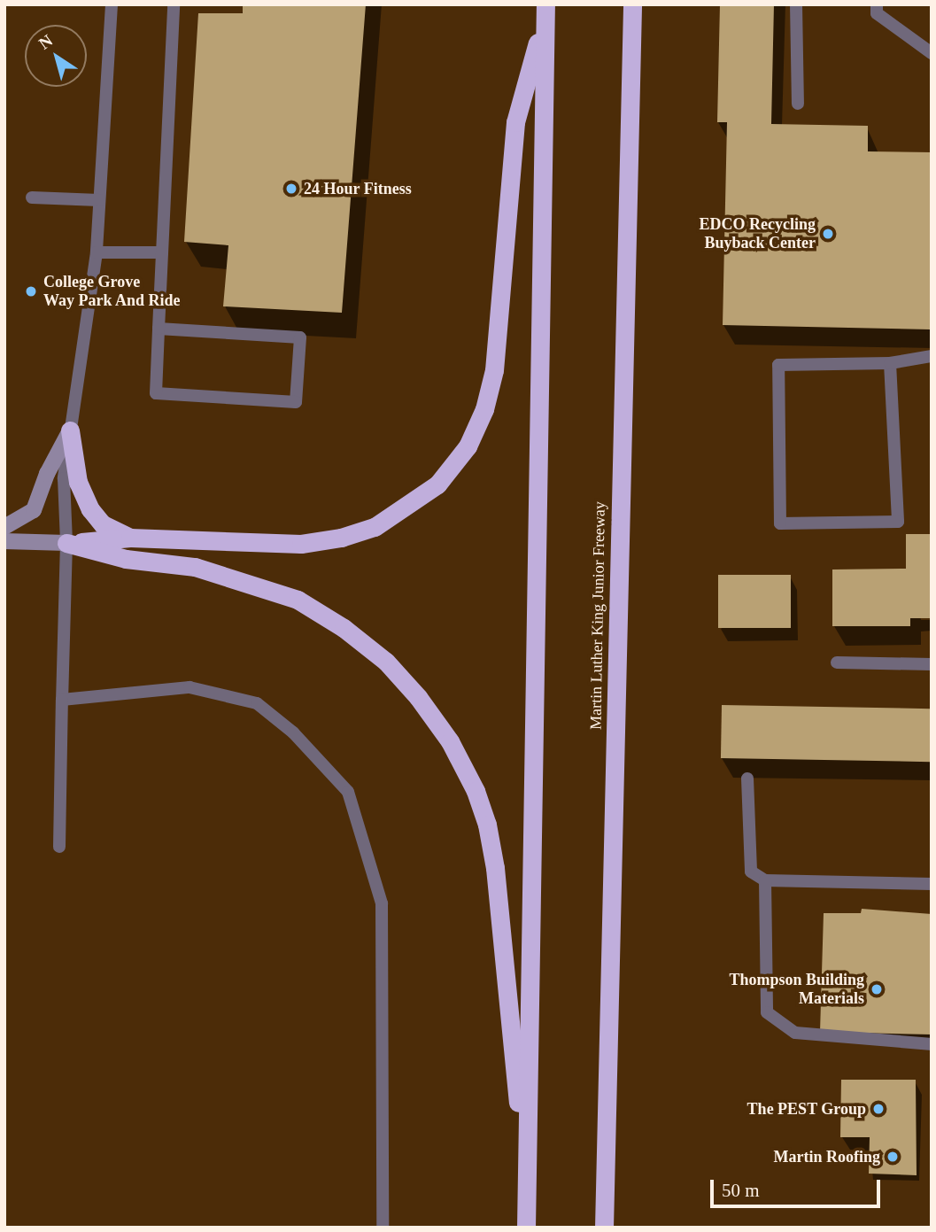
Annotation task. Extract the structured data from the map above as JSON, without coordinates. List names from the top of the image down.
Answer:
{
  "streets": {
    "highway": ["Martin Luther King Junior Freeway"]
  },
  "places": [
    "24 Hour Fitness",
    "EDCO Recycling Buyback Center",
    "College Grove Way Park And Ride",
    "Thompson Building Materials",
    "The PEST Group",
    "Martin Roofing"
  ],
  "scale_bar": "50 m",
  "north": "top left"
}
